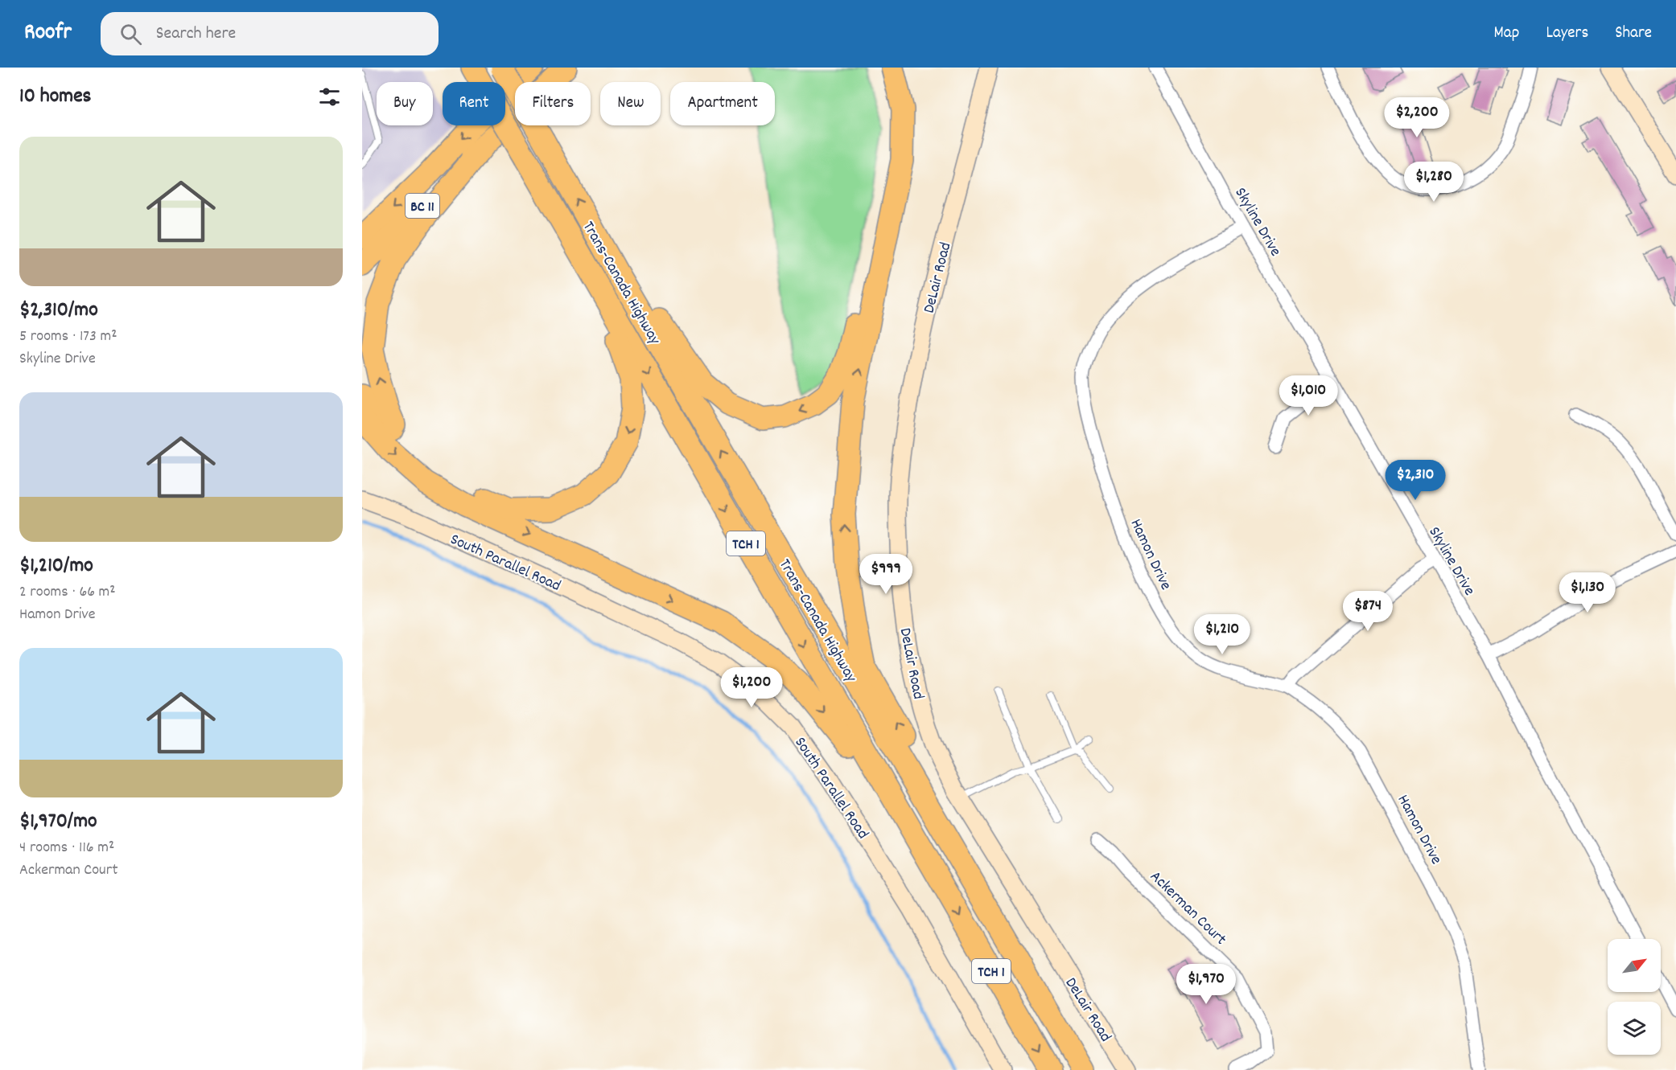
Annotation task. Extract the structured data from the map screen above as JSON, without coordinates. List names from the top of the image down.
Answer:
{
  "streets": {
    "highway": ["BC 11", "Trans-Canada Highway", "TCH 1"],
    "street": [
      "Skyline Drive",
      "DeLair Road",
      "Hamon Drive",
      "South Parallel Road",
      "Ackerman Court"
    ]
  },
  "crossings": [
    ["Skyline Drive", "Hamon Drive"]
  ],
  "north": "top right",
  "page": {
    "header": "Roofr",
    "search": "Search here",
    "nav": ["Map", "Layers", "Share"],
    "heading": "10 homes",
    "chip": [
      "Buy",
      "Rent",
      "Filters",
      "New",
      "Apartment"
    ],
    "price": [
      "$2,200",
      "$1,280",
      "$1,010",
      "$2,310",
      "$999",
      "$1,130",
      "$874",
      "$1,210",
      "$1,200",
      "$1,970"
    ],
    "list": [
      {
        "name": "$2,310/mo",
        "note": "5 rooms · 173 m² · Skyline Drive"
      },
      {
        "name": "$1,210/mo",
        "note": "2 rooms · 66 m² · Hamon Drive"
      },
      {
        "name": "$1,970/mo",
        "note": "4 rooms · 116 m² · Ackerman Court"
      }
    ]
  }
}
